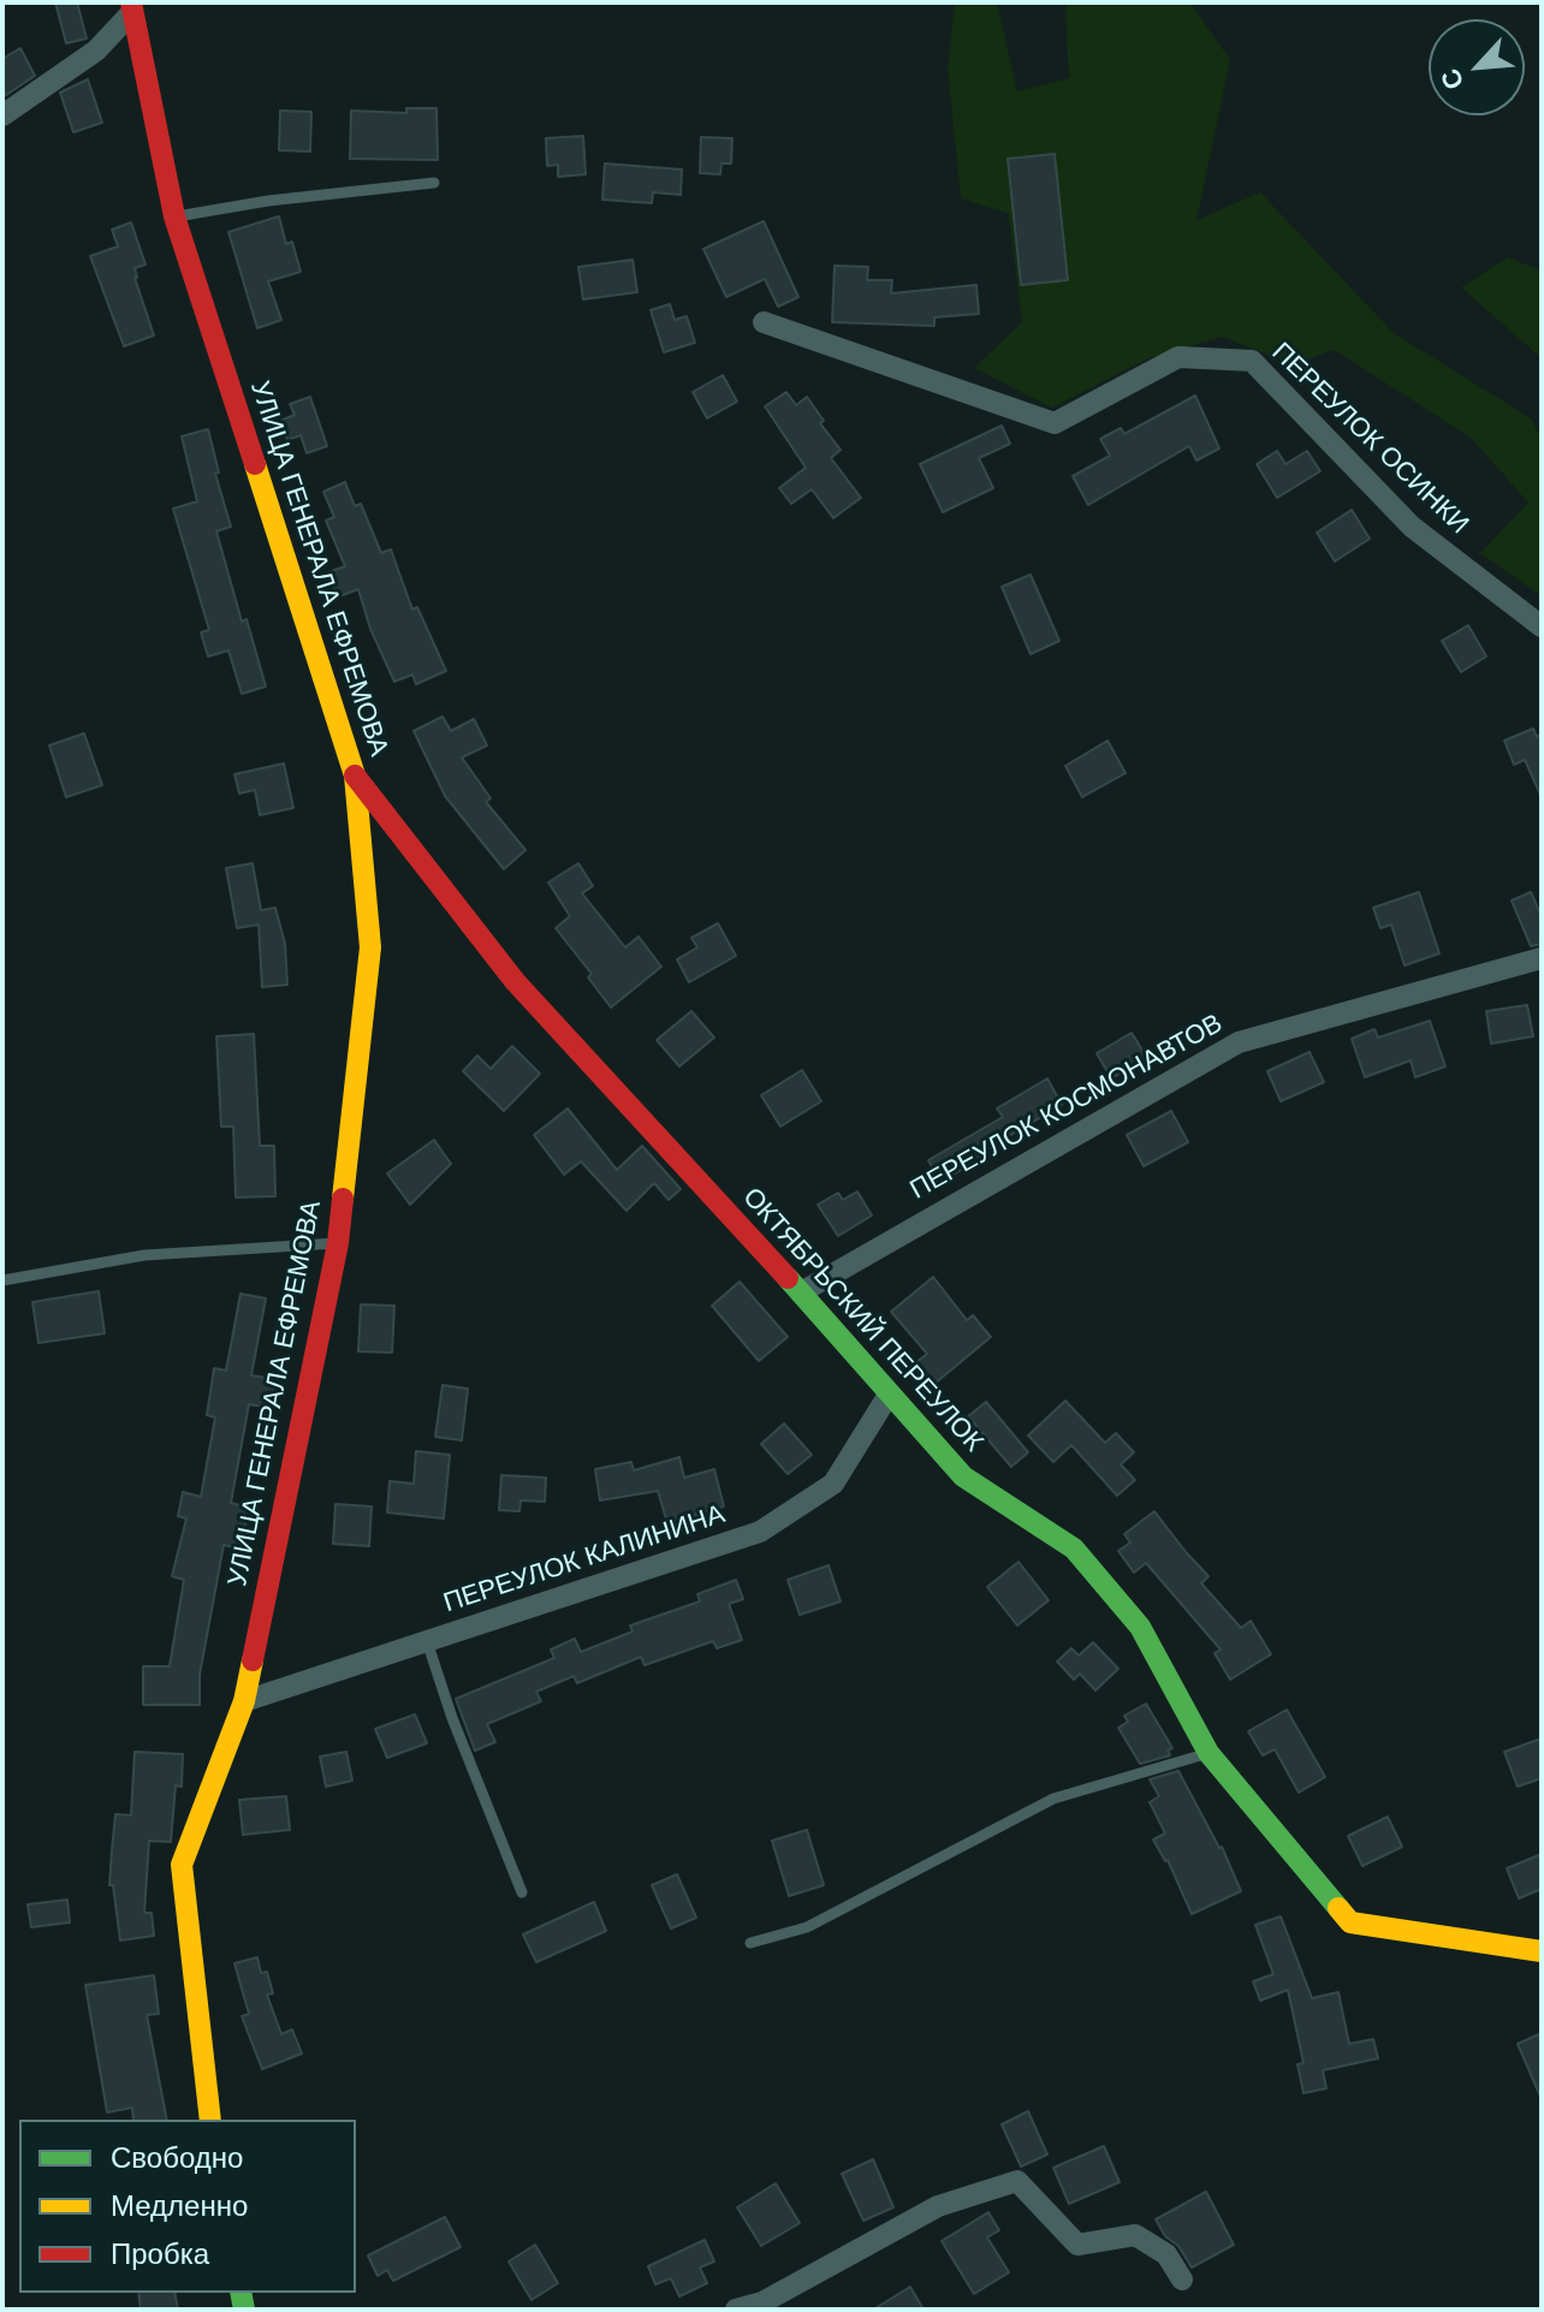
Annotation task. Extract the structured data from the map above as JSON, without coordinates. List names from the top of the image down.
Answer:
{
  "streets": {
    "street": [
      "ПЕРЕУЛОК ОСИНКИ",
      "УЛИЦА ГЕНЕРАЛА ЕФРЕМОВА",
      "ПЕРЕУЛОК КОСМОНАВТОВ",
      "ОКТЯБРЬСКИЙ ПЕРЕУЛОК",
      "ПЕРЕУЛОК КАЛИНИНА"
    ]
  },
  "crossings": [
    ["УЛИЦА ГЕНЕРАЛА ЕФРЕМОВА", "ОКТЯБРЬСКИЙ ПЕРЕУЛОК"],
    ["УЛИЦА ГЕНЕРАЛА ЕФРЕМОВА", "ПЕРЕУЛОК КАЛИНИНА"],
    ["ПЕРЕУЛОК КОСМОНАВТОВ", "ОКТЯБРЬСКИЙ ПЕРЕУЛОК"],
    ["ОКТЯБРЬСКИЙ ПЕРЕУЛОК", "ПЕРЕУЛОК КАЛИНИНА"]
  ],
  "legend": ["Свободно", "Медленно", "Пробка"],
  "north": "bottom left"
}
